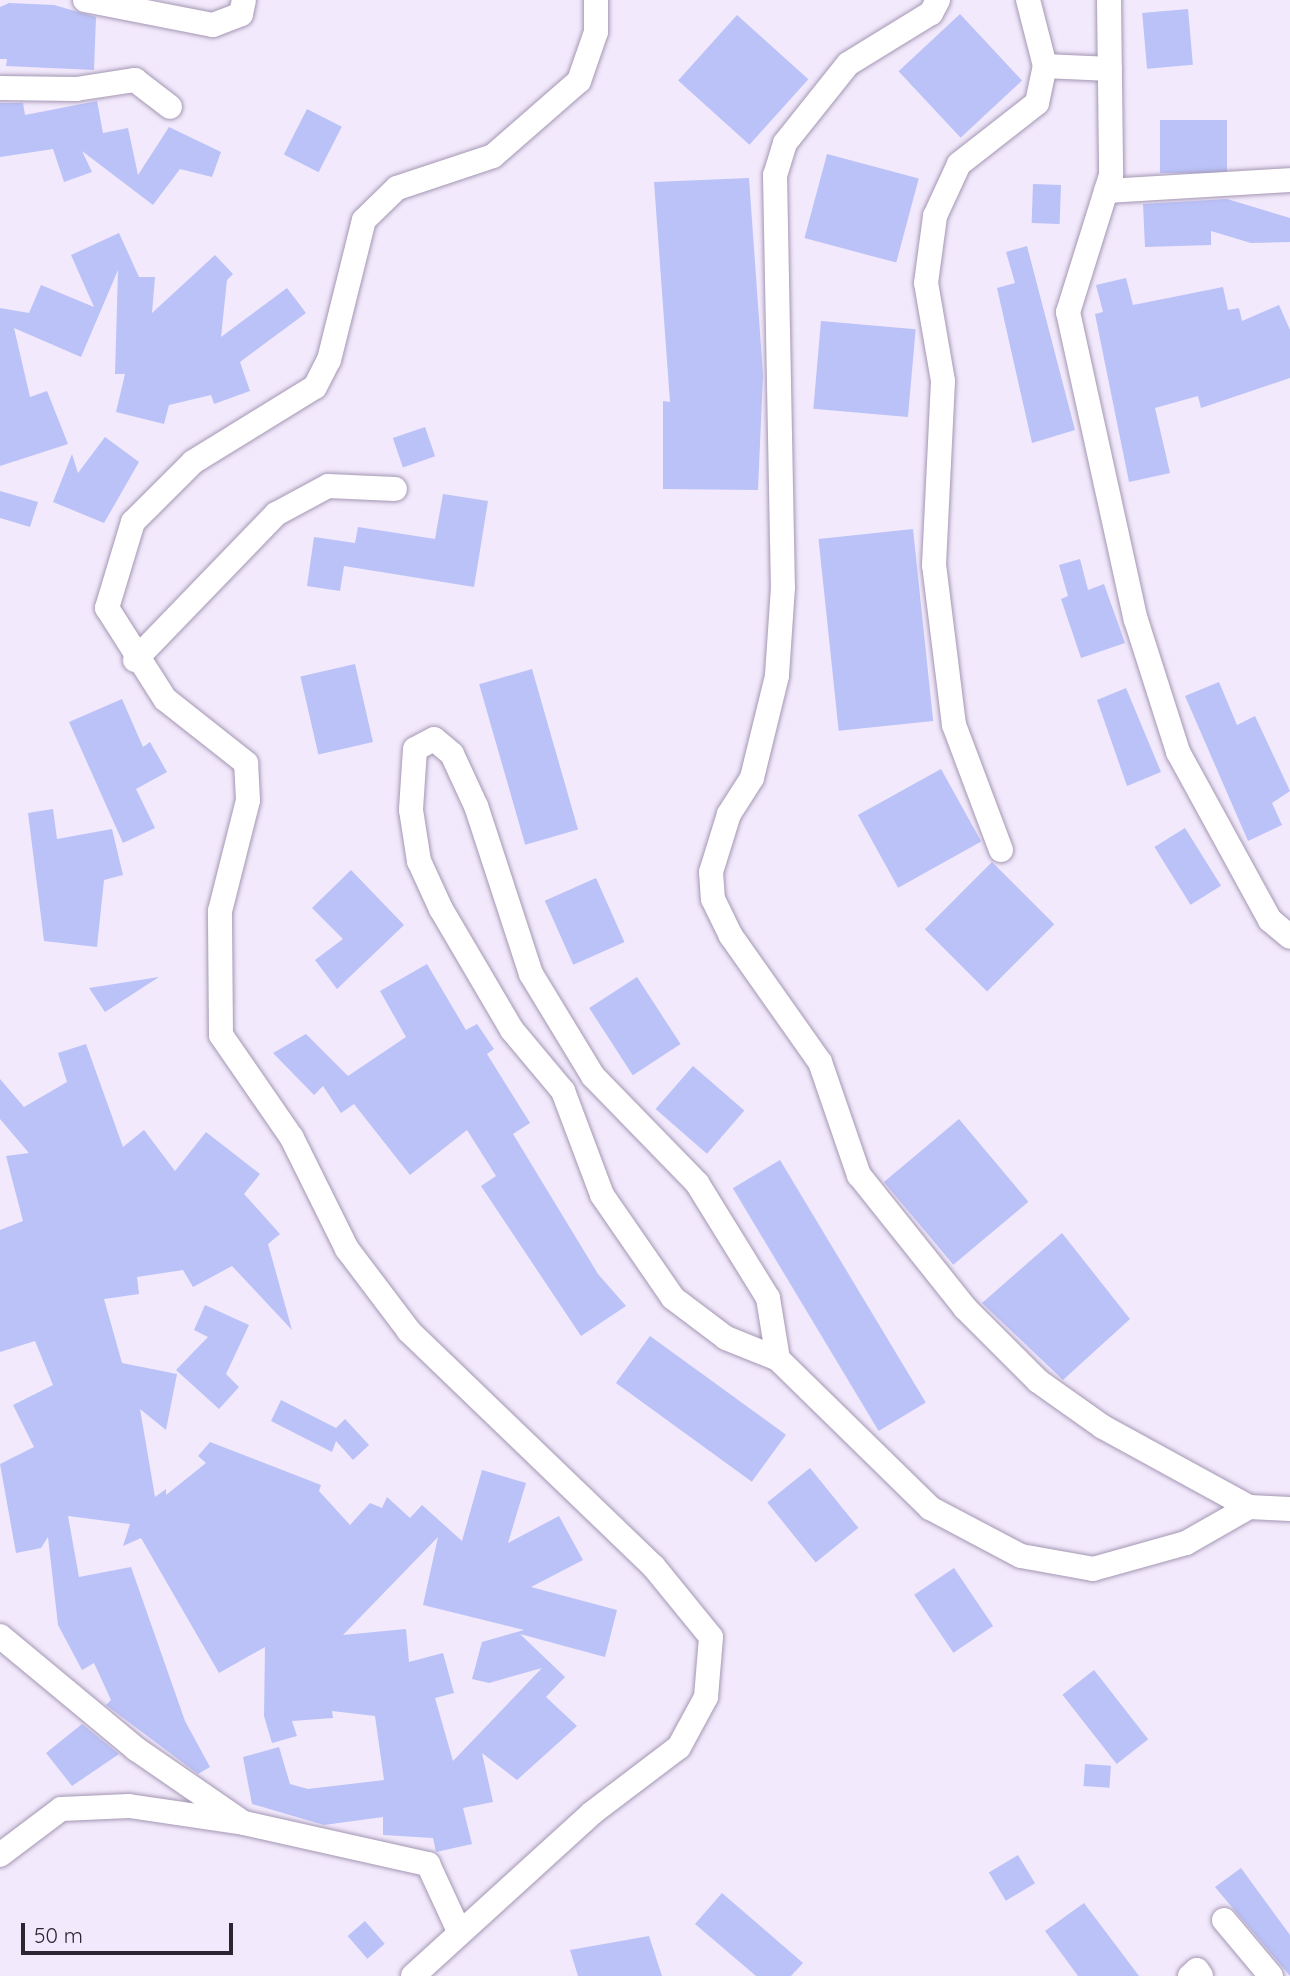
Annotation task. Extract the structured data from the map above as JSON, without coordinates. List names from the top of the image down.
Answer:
{
  "scale_bar": "50 m"
}
